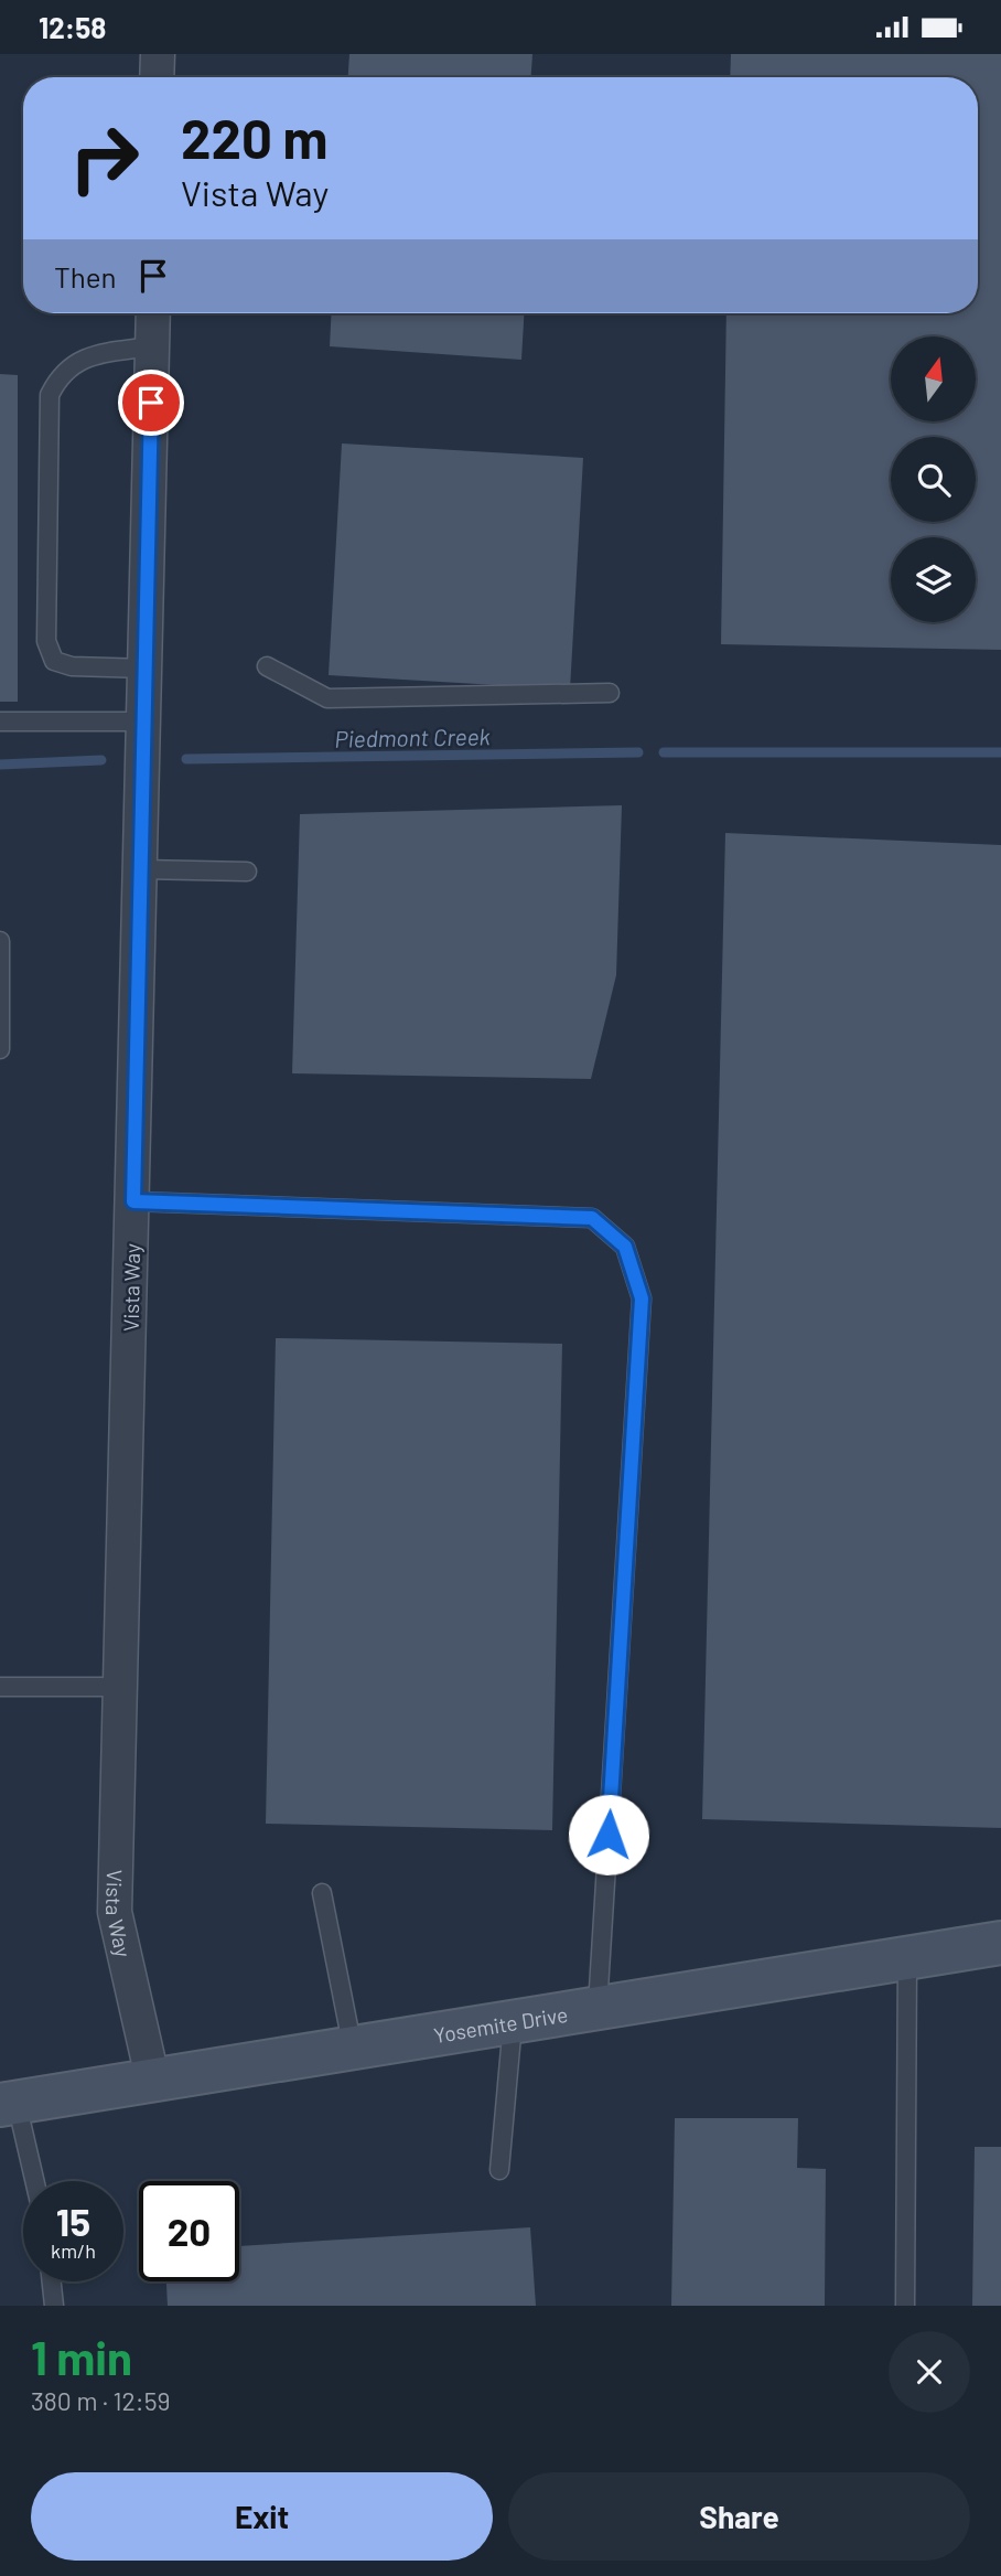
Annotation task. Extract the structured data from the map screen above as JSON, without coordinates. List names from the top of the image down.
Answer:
{
  "streets": {
    "main road": ["Yosemite Drive"],
    "street": ["Vista Way"]
  },
  "crossings": [
    ["Vista Way", "Yosemite Drive"]
  ],
  "water": ["Piedmont Creek"],
  "north": "top",
  "page": {
    "status": "12:58",
    "turn": ["220 m", "Vista Way"],
    "then": "Then",
    "speed": "15 km/h",
    "limit": "20",
    "heading": ["1 min", "380 m · 12:59"],
    "buttons": ["Exit", "Share"]
  }
}
